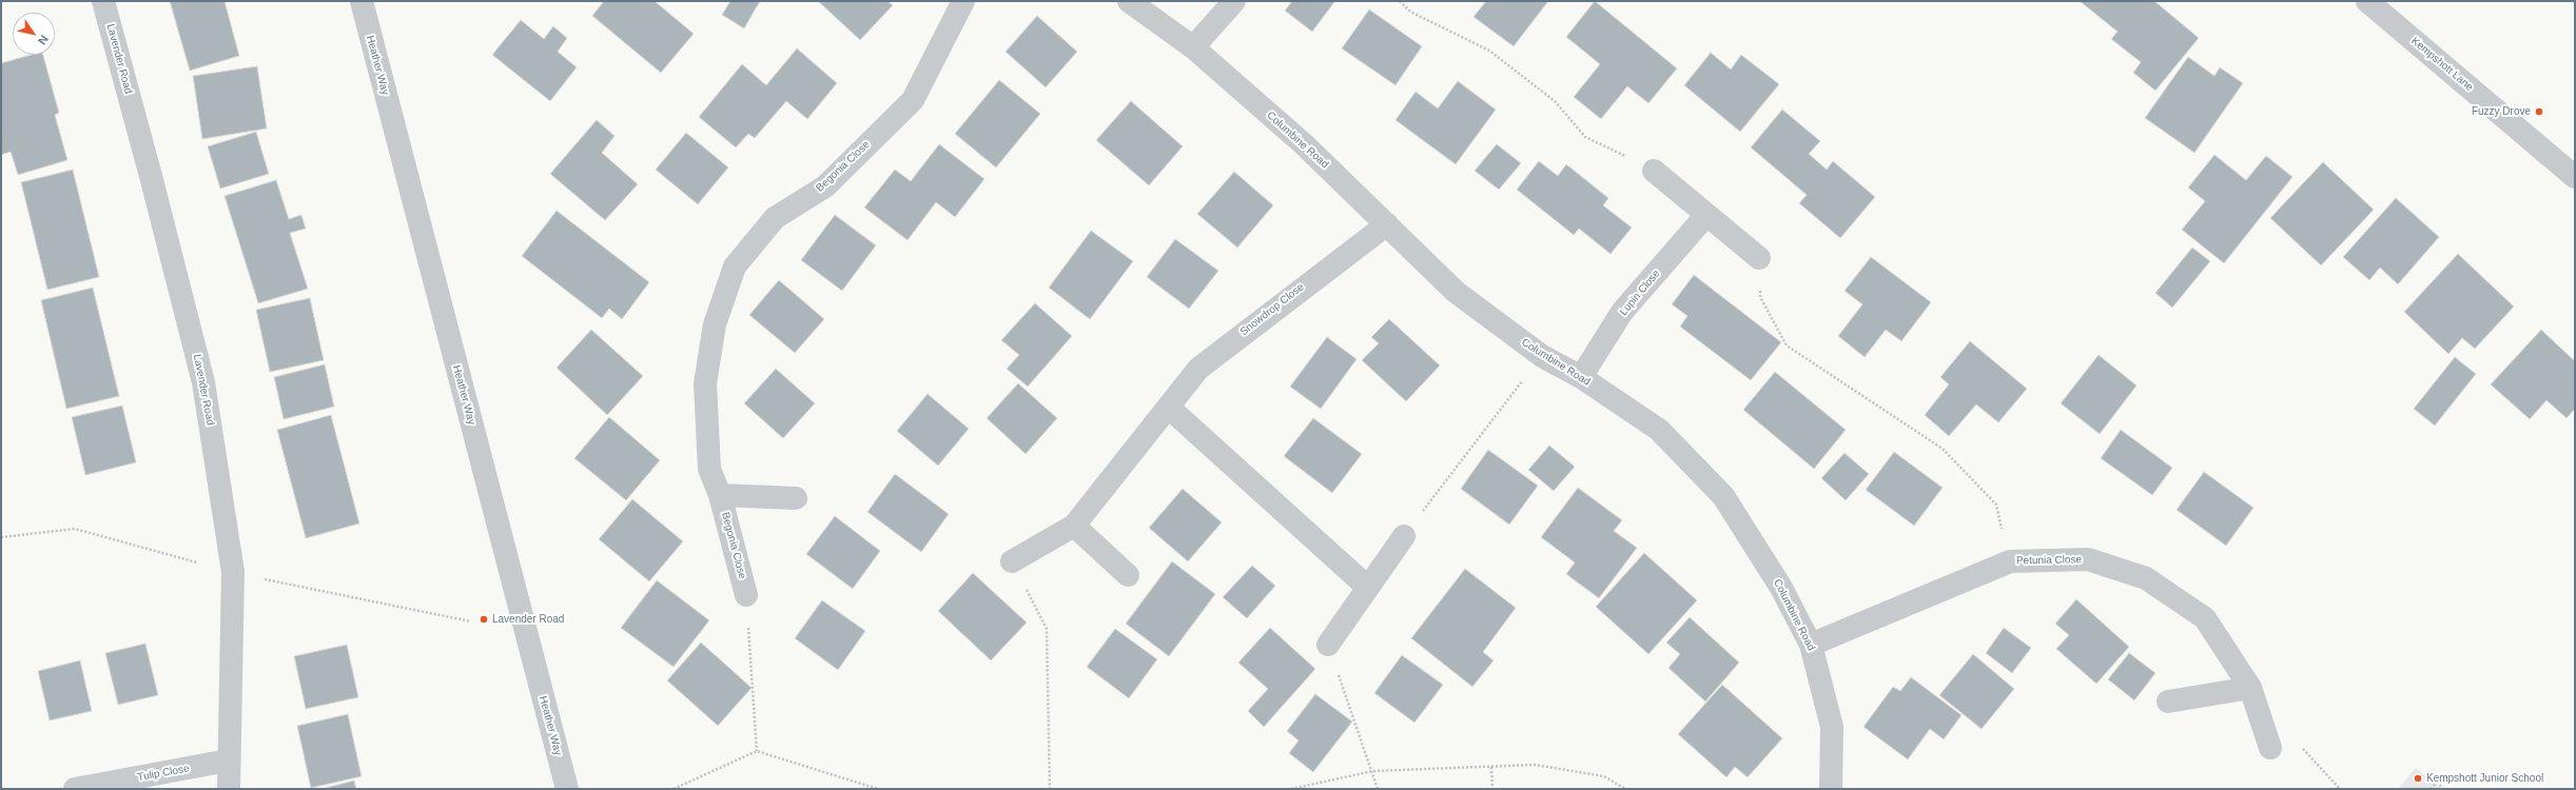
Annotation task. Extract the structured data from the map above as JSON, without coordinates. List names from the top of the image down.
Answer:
{
  "streets": {
    "street": [
      "Lavender Road",
      "Kempshott Lane",
      "Heather Way",
      "Columbine Road",
      "Begonia Close",
      "Lupin Close",
      "Snowdrop Close",
      "Petunia Close",
      "Tulip Close"
    ]
  },
  "crossings": [
    ["Lavender Road", "Tulip Close"],
    ["Columbine Road", "Lupin Close"],
    ["Columbine Road", "Snowdrop Close"],
    ["Columbine Road", "Petunia Close"]
  ],
  "places": ["Fuzzy Drove", "Lavender Road", "Kempshott Junior School"],
  "north": "bottom right"
}
